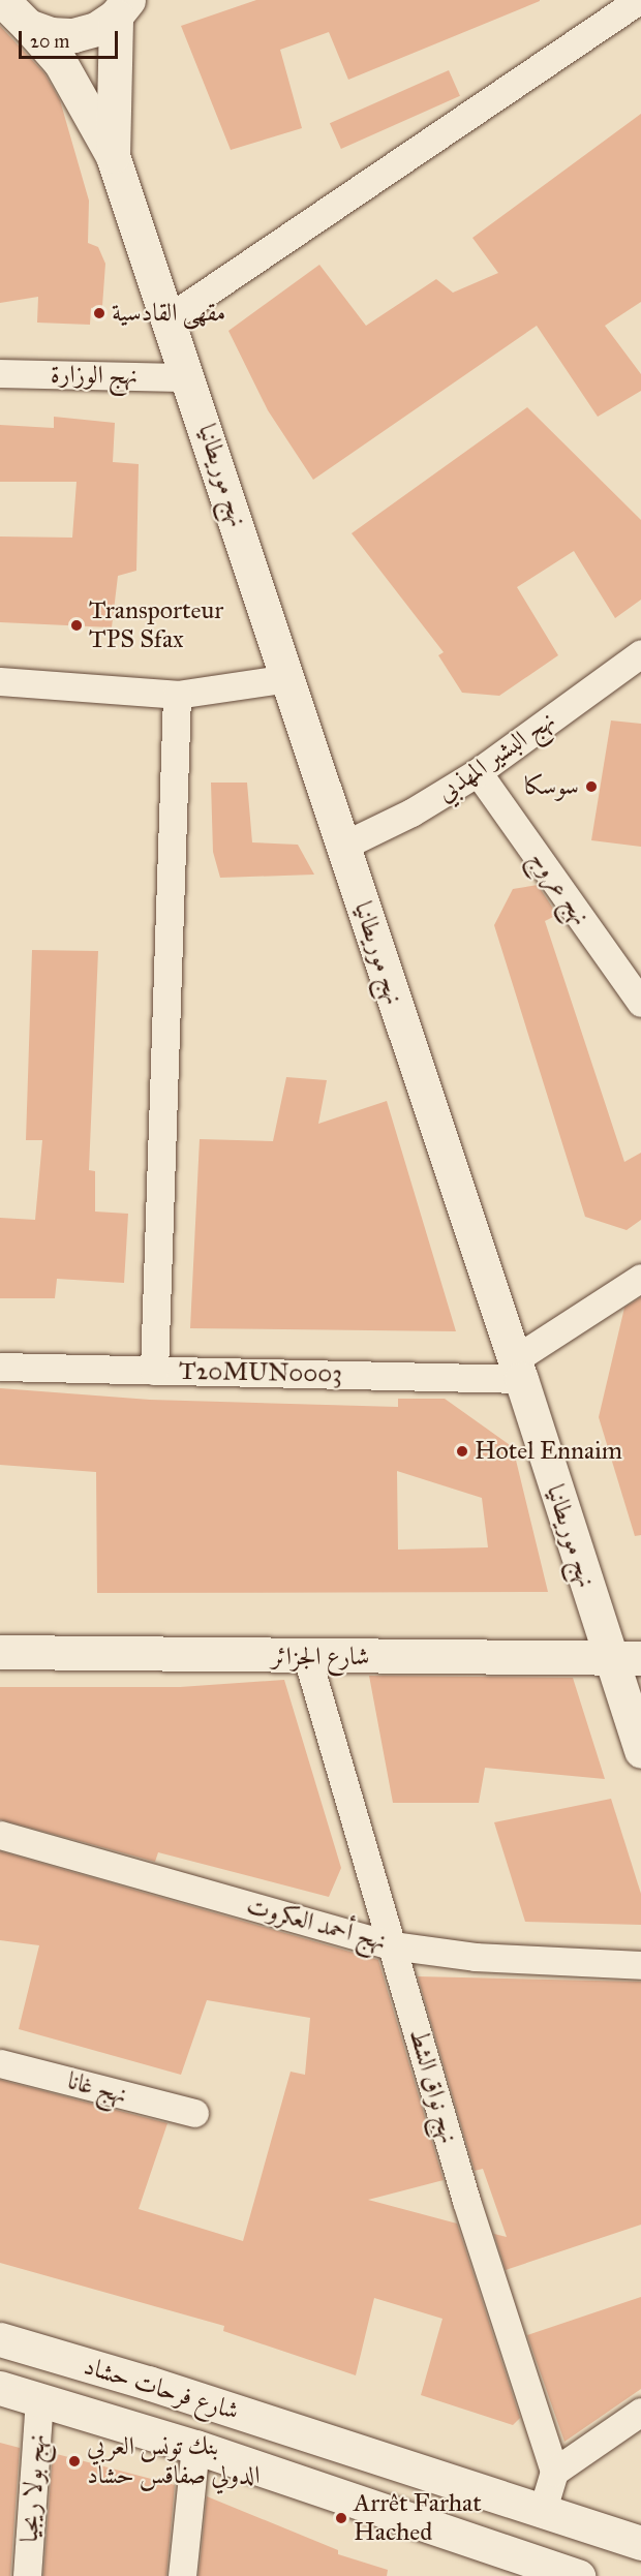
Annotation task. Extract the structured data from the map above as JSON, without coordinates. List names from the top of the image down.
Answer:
{
  "streets": {
    "street": [
      "نهج الوزارة",
      "نهج موريطانيا",
      "نهج البشير المهذبي",
      "نهج عروج",
      "T20MUN0003",
      "شارع الجزائر",
      "نهج أحمد العكروت",
      "نهج نواق الشط",
      "نهج غانا",
      "شارع فرحات حشاد",
      "نهج بولا ريجيا"
    ]
  },
  "crossings": [
    ["نهج الوزارة", "نهج موريطانيا"],
    ["نهج موريطانيا", "نهج البشير المهذبي"],
    ["نهج موريطانيا", "T20MUN0003"],
    ["نهج موريطانيا", "شارع الجزائر"],
    ["نهج البشير المهذبي", "نهج عروج"],
    ["شارع الجزائر", "نهج نواق الشط"],
    ["نهج أحمد العكروت", "نهج نواق الشط"],
    ["شارع فرحات حشاد", "نهج بولا ريجيا"]
  ],
  "places": [
    "مقهى القادسية",
    "Transporteur TPS Sfax",
    "سوسكا",
    "Hotel Ennaim",
    "بنك تونس العربي الدولي صفاقس حشاد",
    "Arrêt Farhat Hached"
  ],
  "scale_bar": "20 m"
}
